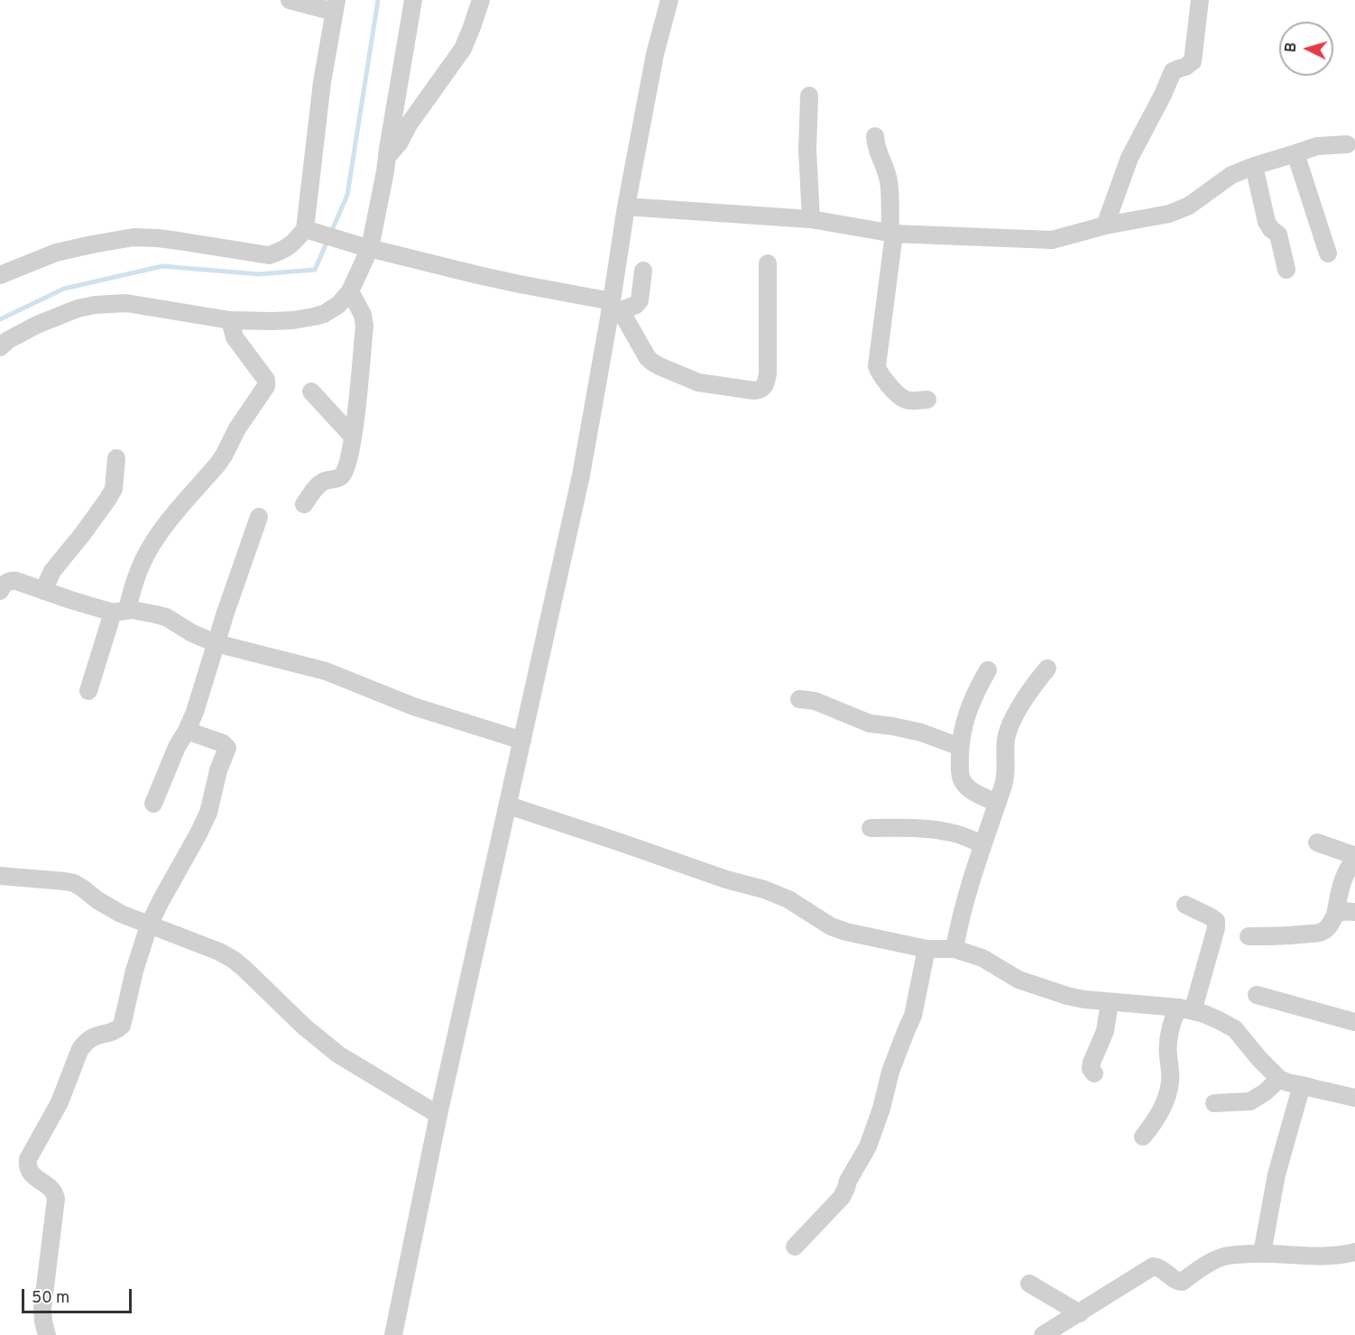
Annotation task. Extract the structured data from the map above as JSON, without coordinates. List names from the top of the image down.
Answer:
{
  "scale_bar": "50 m",
  "north": "left"
}
